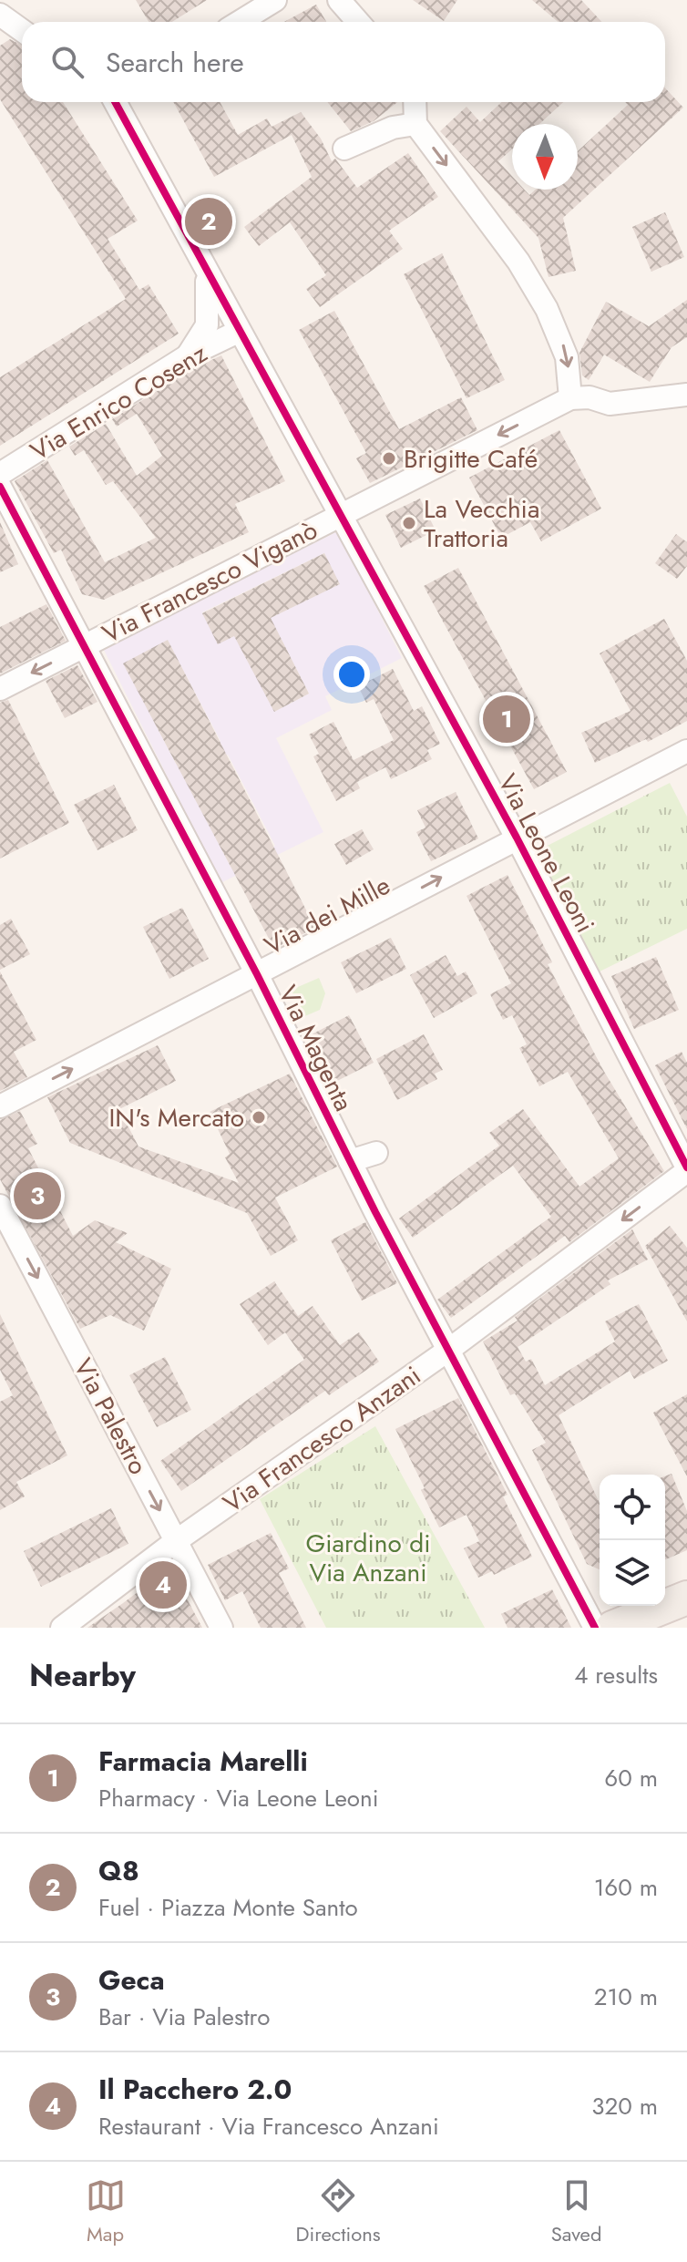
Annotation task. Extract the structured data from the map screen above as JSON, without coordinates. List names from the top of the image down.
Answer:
{
  "streets": {
    "street": [
      "Via Enrico Cosenz",
      "Via Francesco Viganò",
      "Via Leone Leoni",
      "Via dei Mille",
      "Via Magenta",
      "Via Palestro",
      "Via Francesco Anzani"
    ]
  },
  "crossings": [
    ["Via Enrico Cosenz", "Via Leone Leoni"],
    ["Via Francesco Viganò", "Via Leone Leoni"],
    ["Via Francesco Viganò", "Via Magenta"],
    ["Via Leone Leoni", "Via dei Mille"],
    ["Via Leone Leoni", "Via Francesco Anzani"],
    ["Via dei Mille", "Via Magenta"],
    ["Via Magenta", "Via Francesco Anzani"],
    ["Via Palestro", "Via Francesco Anzani"]
  ],
  "one_way": [
    "Via Francesco Viganò",
    "Via dei Mille",
    "Via Palestro",
    "Via Francesco Anzani"
  ],
  "parks": ["Giardino di Via Anzani"],
  "places": ["Brigitte Café", "La Vecchia Trattoria", "IN's Mercato"],
  "north": "bottom",
  "page": {
    "search": "Search here",
    "pins": [
      "2",
      "1",
      "3",
      "4"
    ],
    "heading": ["Nearby", "4 results"],
    "list": [
      {
        "mark": "1",
        "name": "Farmacia Marelli",
        "note": "Pharmacy · Via Leone Leoni",
        "value": "60 m"
      },
      {
        "mark": "2",
        "name": "Q8",
        "note": "Fuel · Piazza Monte Santo",
        "value": "160 m"
      },
      {
        "mark": "3",
        "name": "Geca",
        "note": "Bar · Via Palestro",
        "value": "210 m"
      },
      {
        "mark": "4",
        "name": "Il Pacchero 2.0",
        "note": "Restaurant · Via Francesco Anzani",
        "value": "320 m"
      }
    ],
    "nav": ["Map", "Directions", "Saved"]
  }
}
